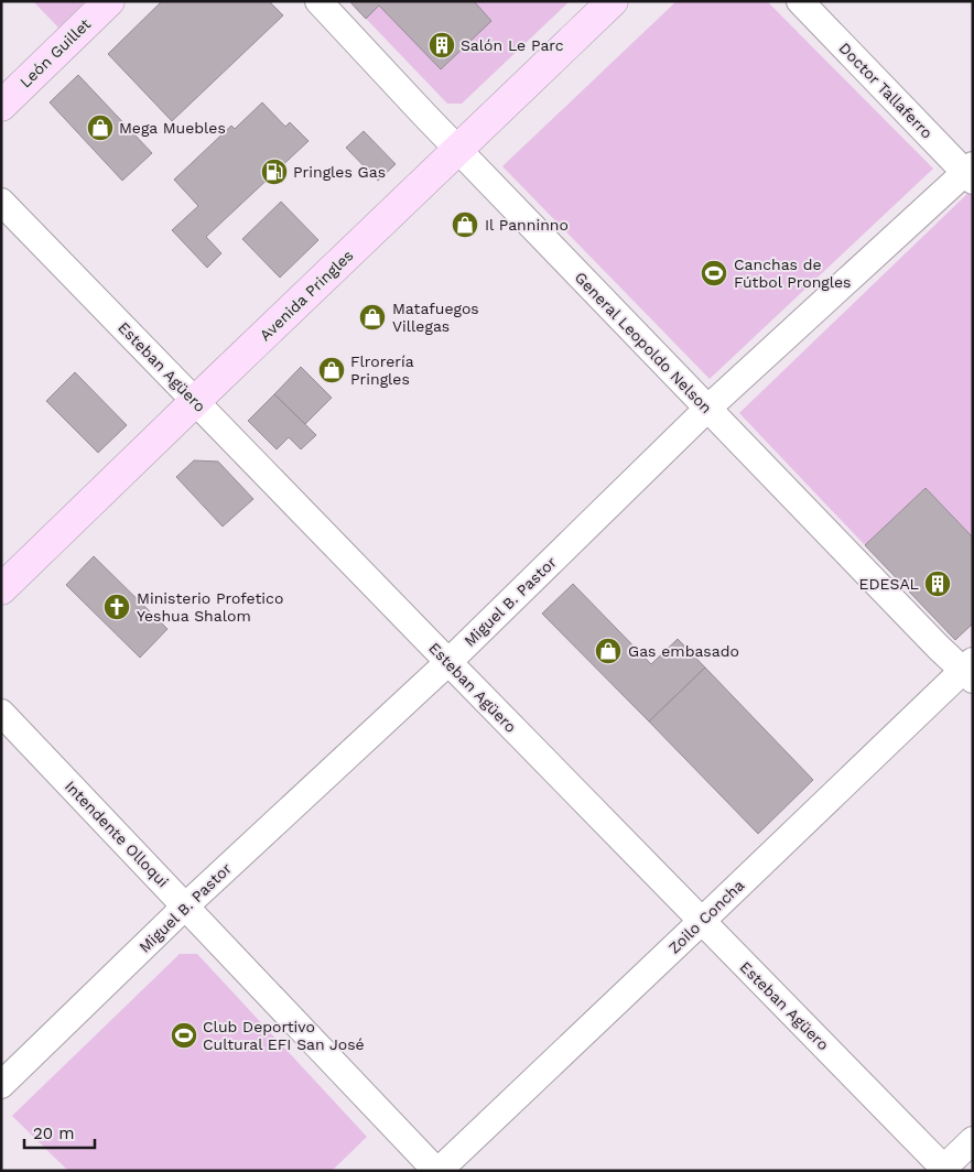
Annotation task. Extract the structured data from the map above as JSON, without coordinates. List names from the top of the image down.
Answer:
{
  "streets": {
    "main road": ["León Guillet", "Avenida Pringles"],
    "street": [
      "Doctor Tallaferro",
      "General Leopoldo Nelson",
      "Esteban Agüero",
      "Miguel B. Pastor",
      "Intendente Olloqui",
      "Zoilo Concha"
    ]
  },
  "crossings": [
    ["Doctor Tallaferro", "Miguel B. Pastor"],
    ["Avenida Pringles", "General Leopoldo Nelson"],
    ["Avenida Pringles", "Esteban Agüero"],
    ["General Leopoldo Nelson", "Miguel B. Pastor"],
    ["General Leopoldo Nelson", "Zoilo Concha"],
    ["Esteban Agüero", "Miguel B. Pastor"],
    ["Esteban Agüero", "Zoilo Concha"],
    ["Miguel B. Pastor", "Intendente Olloqui"],
    ["Intendente Olloqui", "Zoilo Concha"]
  ],
  "places": {
    "building": ["Salón Le Parc", "EDESAL"],
    "shop": [
      "Mega Muebles",
      "Il Panninno",
      "Matafuegos Villegas",
      "Flrorería Pringles",
      "Gas embasado"
    ],
    "fuel station": ["Pringles Gas"],
    "sports": ["Canchas de Fútbol Prongles", "Club Deportivo Cultural EFI San José"],
    "church": ["Ministerio Profetico Yeshua Shalom"]
  },
  "scale_bar": "20 m"
}
